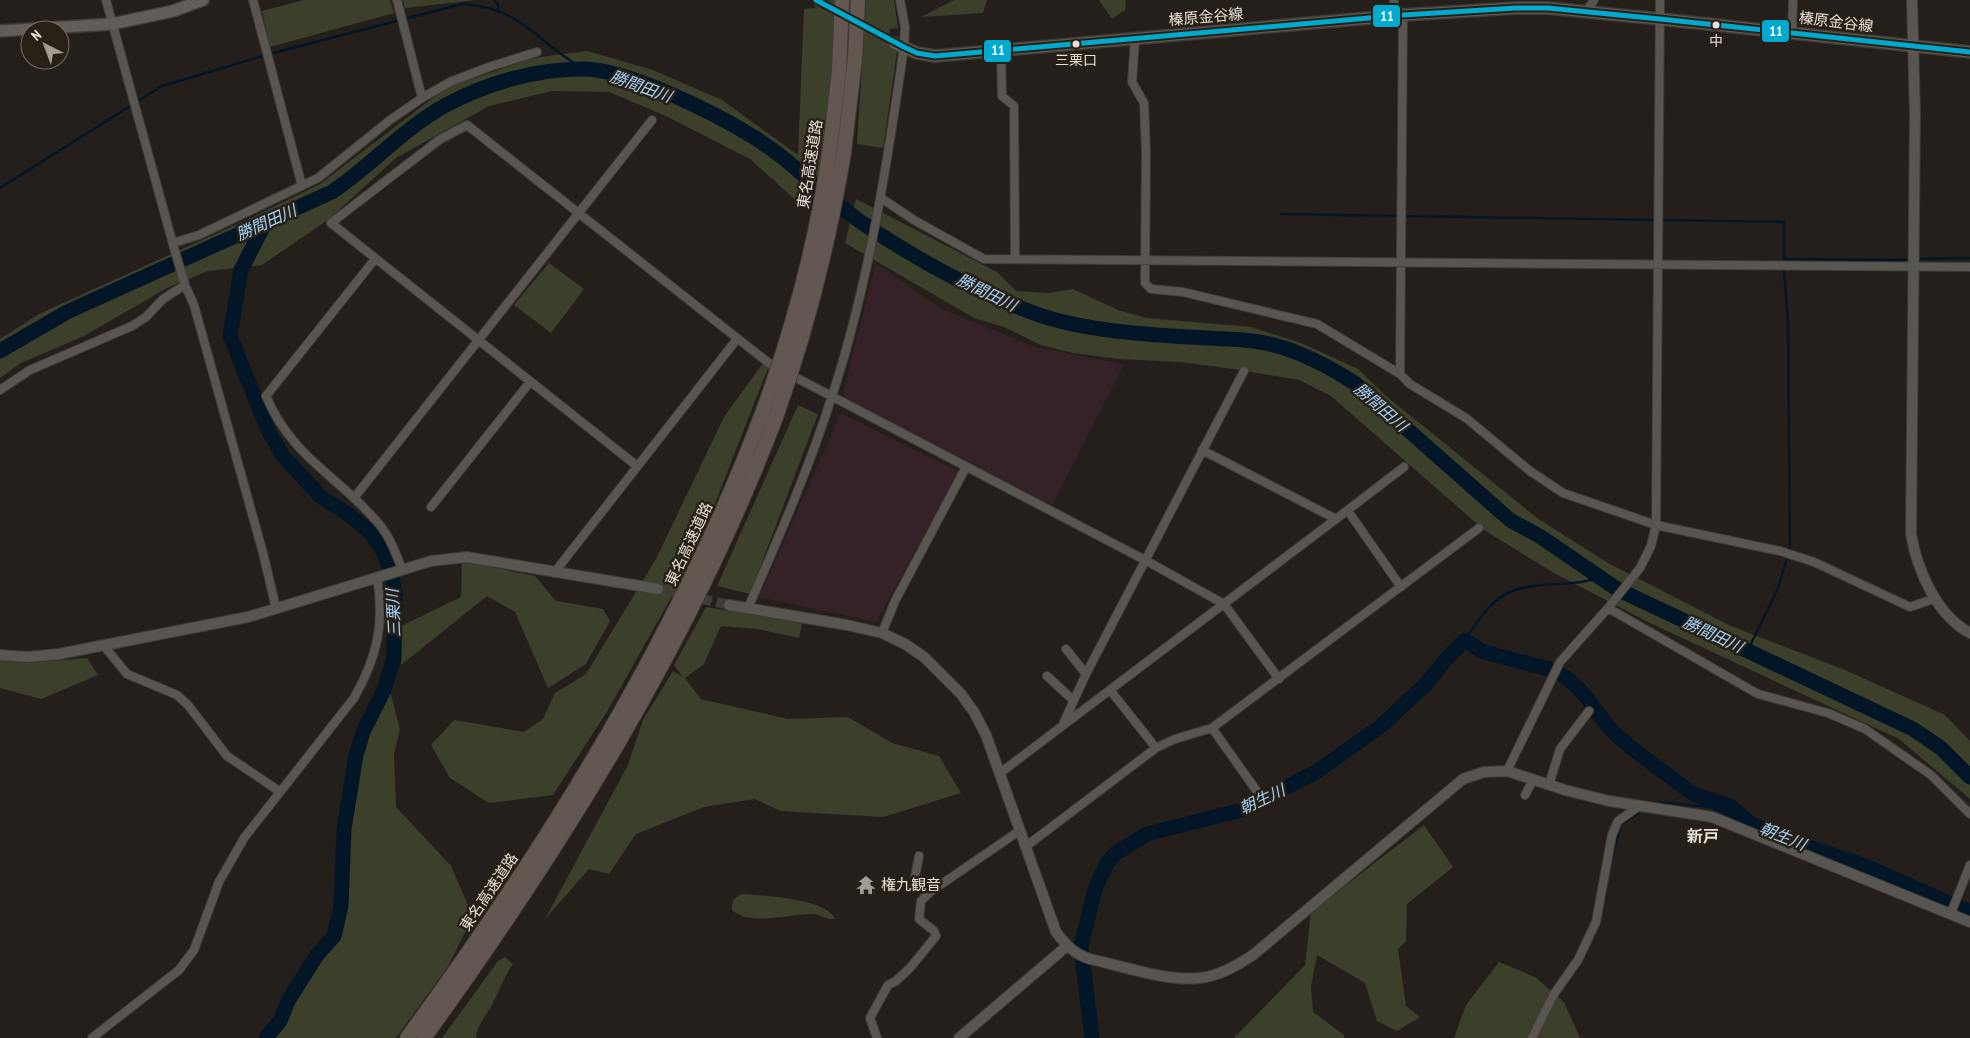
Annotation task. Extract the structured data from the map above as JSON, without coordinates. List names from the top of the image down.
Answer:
{
  "streets": {
    "highway": ["東名高速道路"],
    "main road": ["榛原金谷線"]
  },
  "districts": ["新戸"],
  "water": ["勝間田川", "三栗川", "朝生川"],
  "places": {
    "other": ["中", "三栗口"],
    "temple": ["権九観音"]
  },
  "lines": ["transit line 11"],
  "north": "top left"
}
